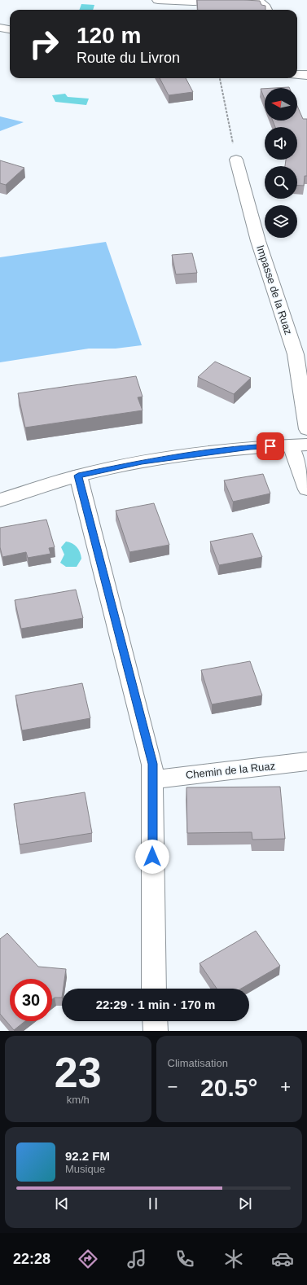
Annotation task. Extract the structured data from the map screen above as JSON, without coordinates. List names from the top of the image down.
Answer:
{
  "streets": {
    "street": ["Impasse de la Ruaz", "Chemin de la Ruaz"]
  },
  "north": "left",
  "page": {
    "turn": ["120 m", "Route du Livron"],
    "limit": "30",
    "trip": "22:29 · 1 min · 170 m",
    "tile": [
      ["23", "km/h"],
      "Climatisation"
    ],
    "heat": ["−", "20.5°", "+"],
    "song": ["92.2 FM", "Musique"],
    "tabs": "22:28"
  }
}
